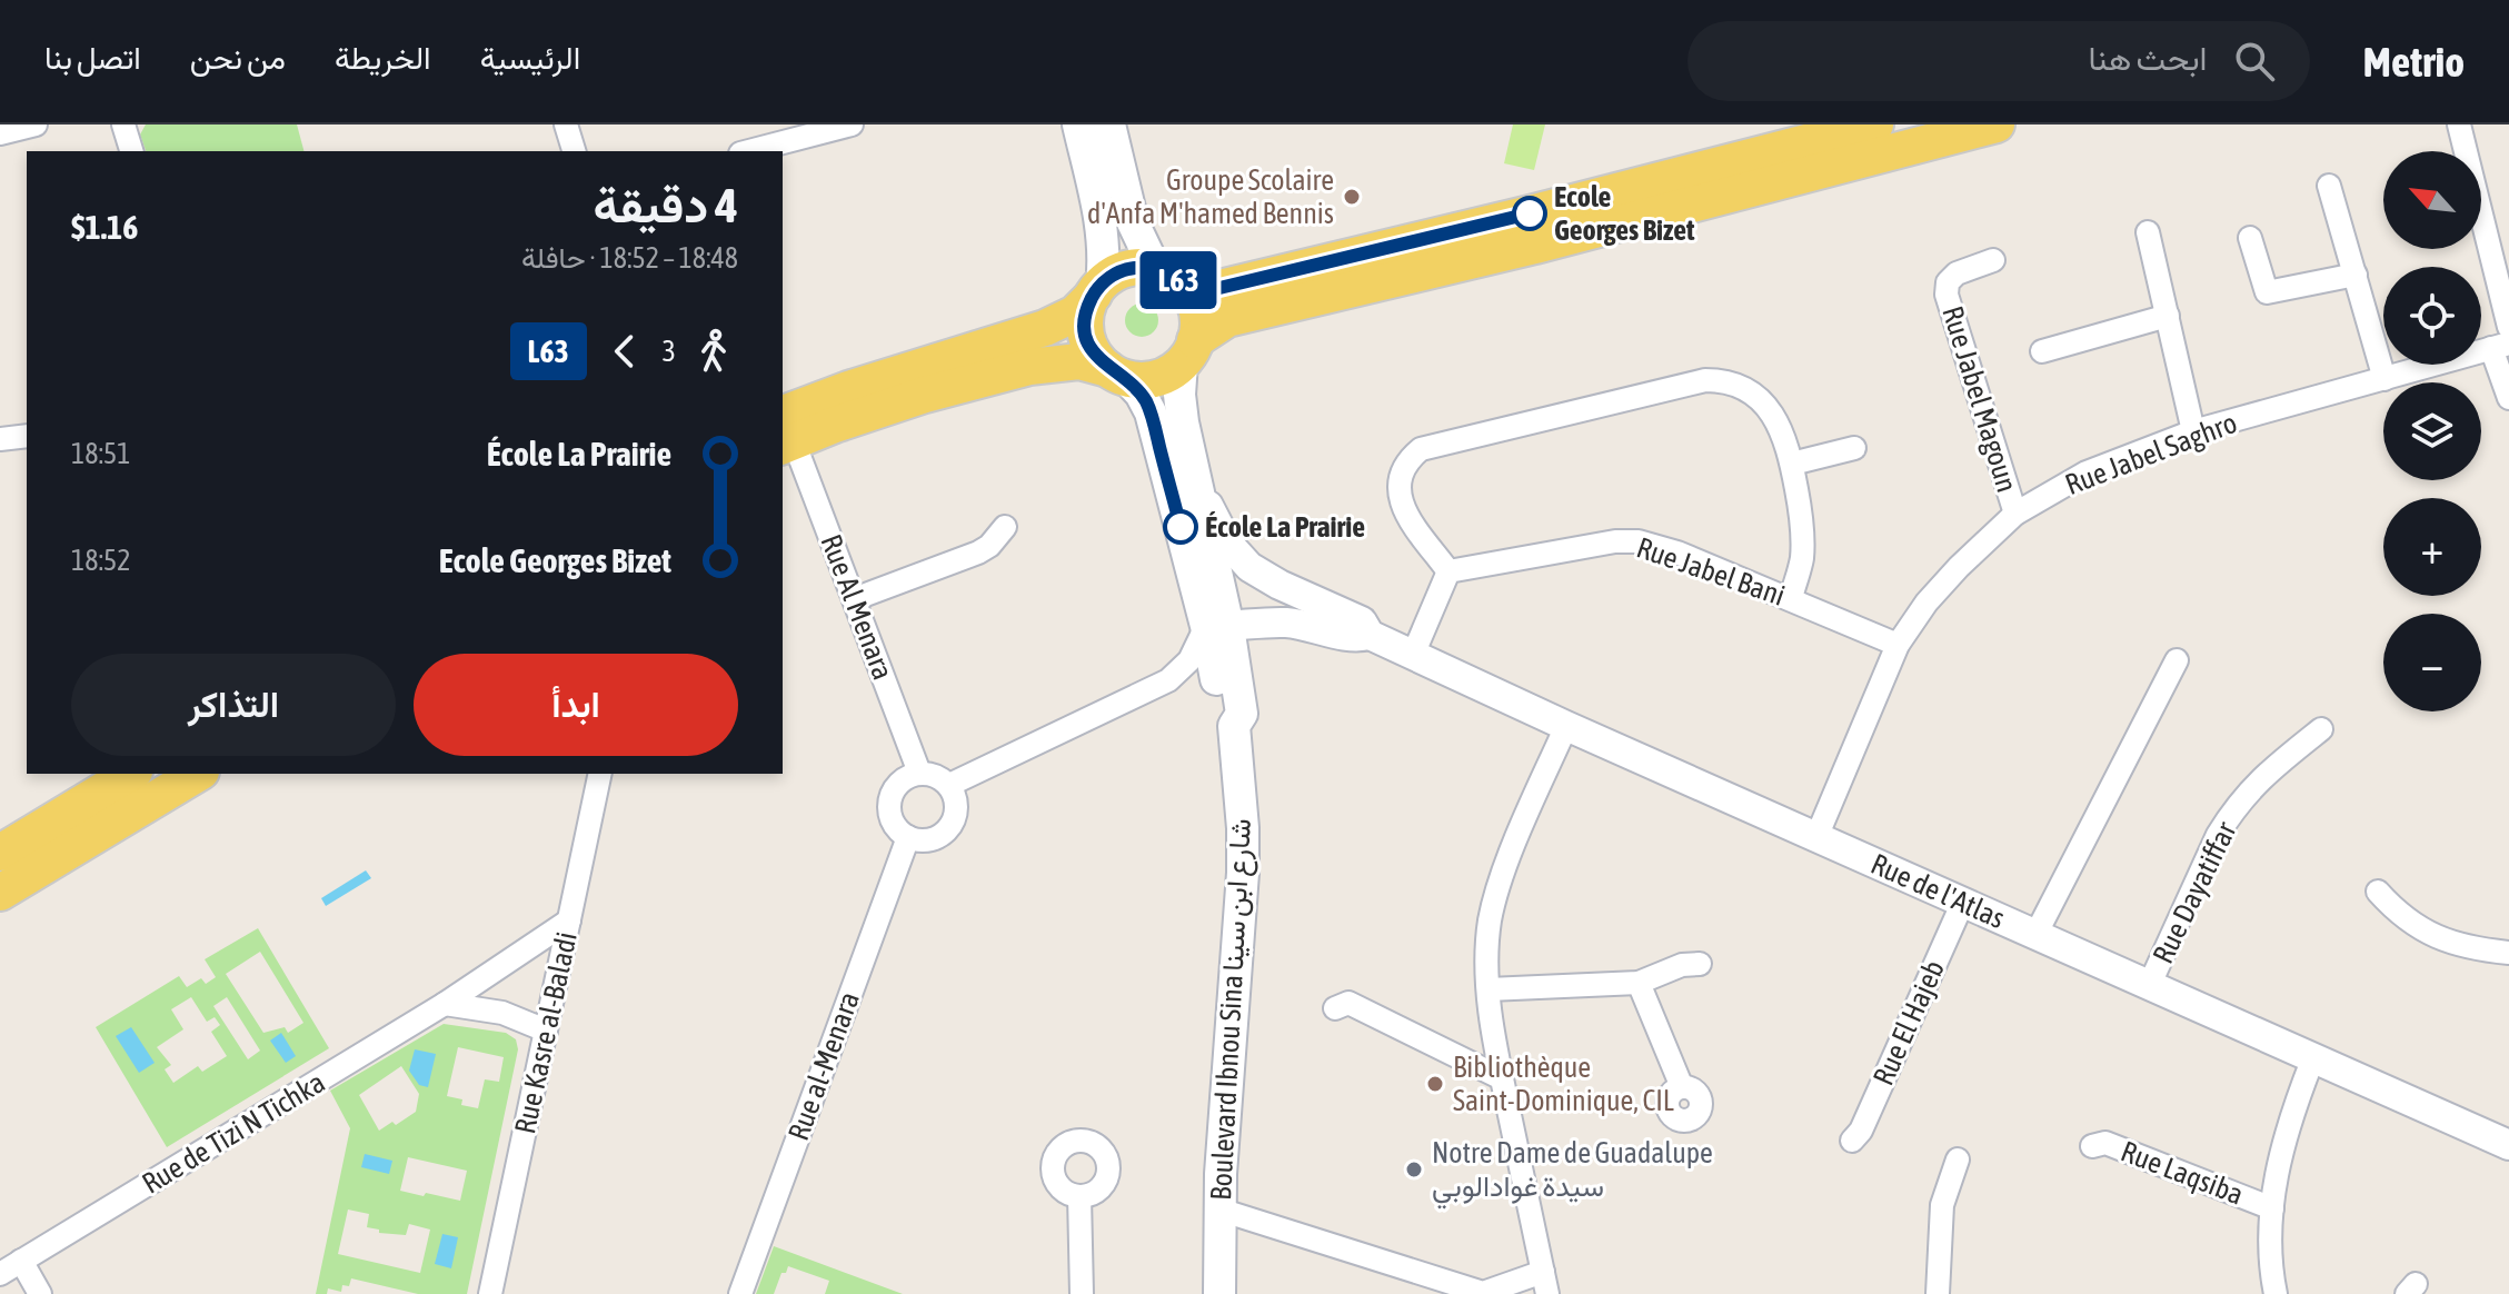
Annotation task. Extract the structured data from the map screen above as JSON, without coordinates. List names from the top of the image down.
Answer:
{
  "streets": {
    "main road": ["Boulevard Ibnou Sina شارع ابن سينا"],
    "street": [
      "Rue Jabel Magoun",
      "Rue Jabel Saghro",
      "Rue Jabel Bani",
      "Rue Al Menara",
      "Rue de l'Atlas",
      "Rue Dayatiffar",
      "Rue El Hajeb",
      "Rue Kasre al-Baladi",
      "Rue al-Menara",
      "Rue de Tizi N Tichka",
      "Rue Laqsiba"
    ]
  },
  "crossings": [
    ["Rue Jabel Magoun", "Rue Jabel Saghro"],
    ["Rue Jabel Saghro", "Rue Jabel Bani"],
    ["Rue Jabel Saghro", "Rue de l'Atlas"],
    ["Rue Al Menara", "Rue al-Menara"],
    ["Rue de l'Atlas", "Rue Dayatiffar"],
    ["Rue de l'Atlas", "Boulevard Ibnou Sina شارع ابن سينا"],
    ["Rue de l'Atlas", "Rue El Hajeb"],
    ["Rue Kasre al-Baladi", "Rue de Tizi N Tichka"]
  ],
  "places": [
    "Groupe Scolaire d'Anfa M'hamed Bennis",
    "Ecole Georges Bizet",
    "École La Prairie",
    "Bibliothèque Saint-Dominique, CIL",
    "Notre Dame de Guadalupe سيدة غوادالوبي"
  ],
  "lines": ["bus line L63"],
  "north": "top left",
  "page": {
    "header": "Metrio",
    "search": "ابحث هنا",
    "nav": [
      "الرئيسية",
      "الخريطة",
      "من نحن",
      "اتصل بنا"
    ],
    "on_map": "L63",
    "map_buttons": ["+", "−"],
    "heading": ["4 دقيقة", "18:48 – 18:52 · حافلة", "$1.16"],
    "legs": ["3", "L63"],
    "list": [
      {
        "name": "École La Prairie",
        "value": "18:51"
      },
      {
        "name": "Ecole Georges Bizet",
        "value": "18:52"
      }
    ],
    "buttons": ["ابدأ", "التذاكر"]
  }
}
